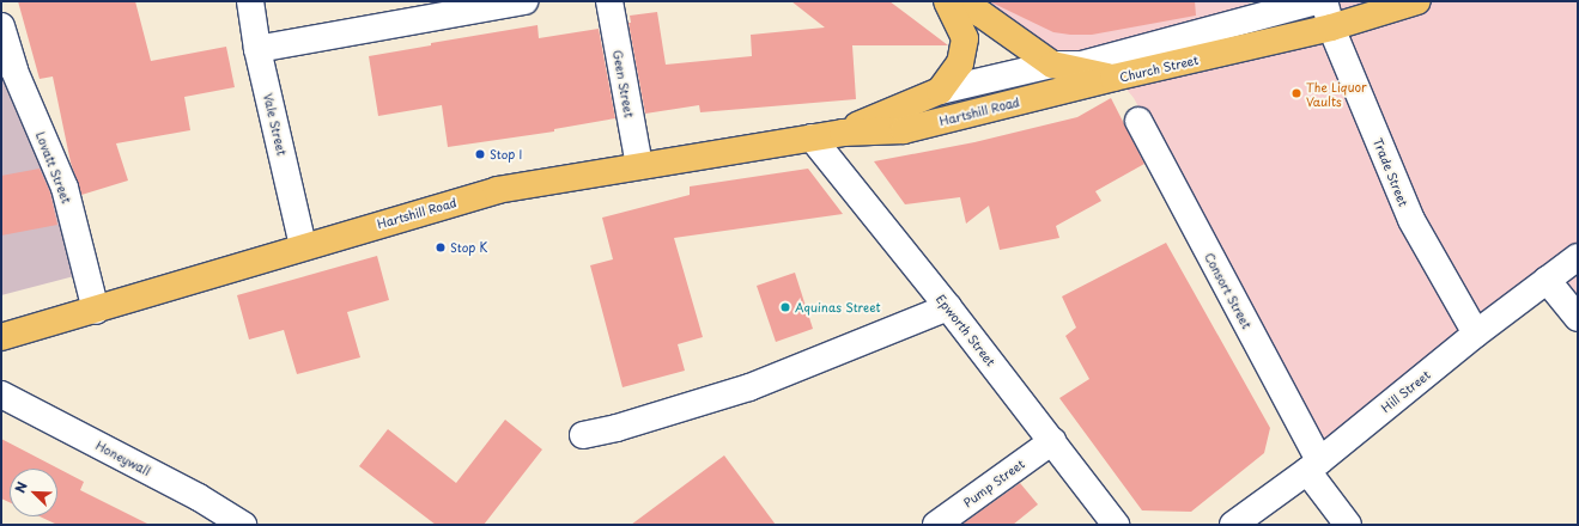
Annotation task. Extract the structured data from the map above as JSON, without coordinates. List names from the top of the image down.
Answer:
{
  "streets": {
    "main road": ["Church Street", "Hartshill Road"],
    "street": [
      "Geen Street",
      "Vale Street",
      "Lovatt Street",
      "Trade Street",
      "Consort Street",
      "Epworth Street",
      "Hill Street",
      "Honeywall",
      "Pump Street"
    ]
  },
  "crossings": [
    ["Church Street", "Hartshill Road"],
    ["Church Street", "Trade Street"],
    ["Geen Street", "Hartshill Road"],
    ["Hartshill Road", "Vale Street"],
    ["Hartshill Road", "Lovatt Street"],
    ["Hartshill Road", "Epworth Street"],
    ["Trade Street", "Hill Street"],
    ["Consort Street", "Hill Street"],
    ["Epworth Street", "Pump Street"]
  ],
  "places": [
    "The Liquor Vaults",
    "Stop I",
    "Stop K",
    "Aquinas Street"
  ],
  "north": "top left"
}
